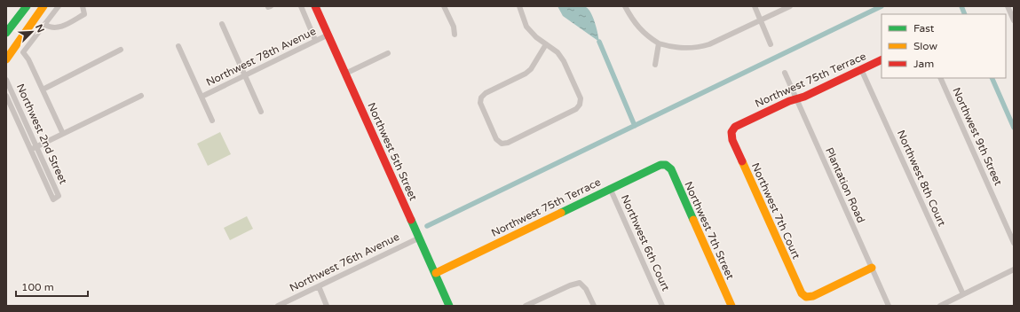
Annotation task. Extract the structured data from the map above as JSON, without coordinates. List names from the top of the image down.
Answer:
{
  "streets": {
    "street": [
      "Northwest 78th Avenue",
      "Northwest 75th Terrace",
      "Northwest 2nd Street",
      "Northwest 9th Street",
      "Northwest 5th Street",
      "Northwest 8th Court",
      "Plantation Road",
      "Northwest 7th Court",
      "Northwest 7th Street",
      "Northwest 6th Court",
      "Northwest 76th Avenue"
    ]
  },
  "crossings": [
    ["Northwest 78th Avenue", "Northwest 5th Street"],
    ["Northwest 75th Terrace", "Northwest 5th Street"],
    ["Northwest 75th Terrace", "Northwest 8th Court"],
    ["Northwest 75th Terrace", "Plantation Road"],
    ["Northwest 75th Terrace", "Northwest 7th Court"],
    ["Northwest 75th Terrace", "Northwest 7th Street"],
    ["Northwest 75th Terrace", "Northwest 6th Court"],
    ["Northwest 5th Street", "Northwest 76th Avenue"],
    ["Plantation Road", "Northwest 7th Court"]
  ],
  "legend": ["Fast", "Slow", "Jam"],
  "scale_bar": "100 m",
  "north": "top right"
}
